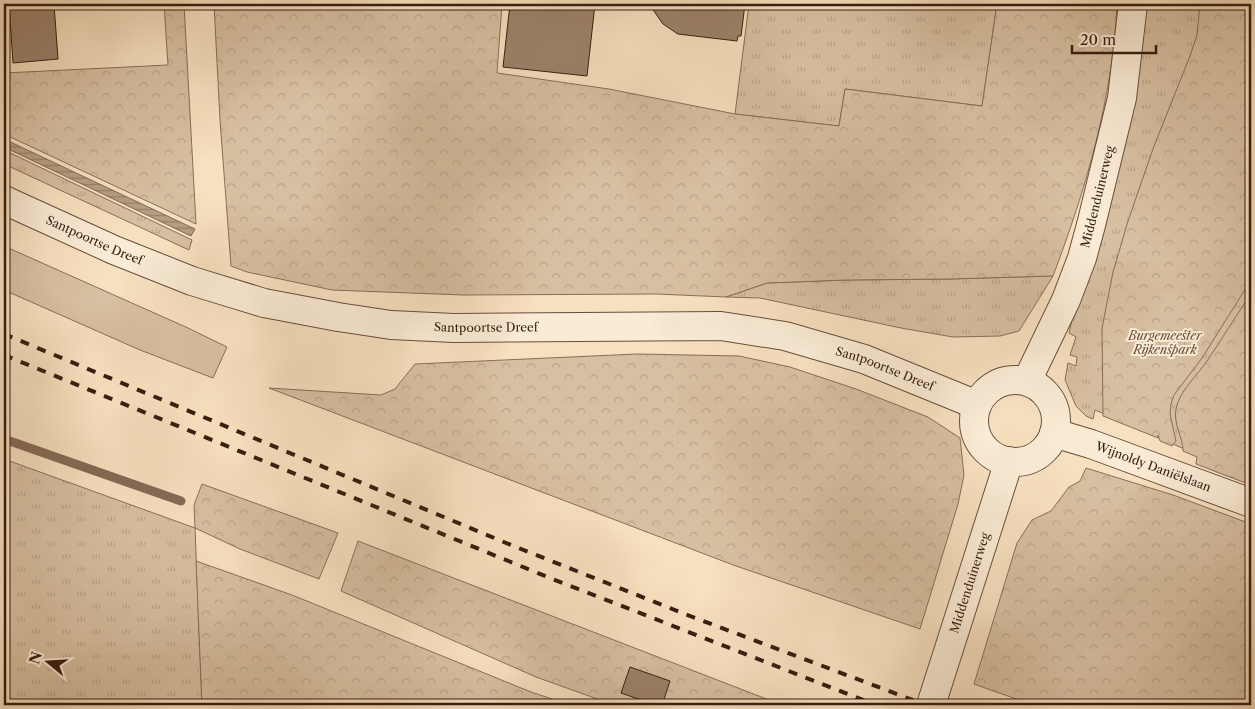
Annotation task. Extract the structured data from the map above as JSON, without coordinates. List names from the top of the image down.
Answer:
{
  "streets": {
    "street": ["Middenduinerweg", "Santpoortse Dreef", "Wijnoldy Daniëlslaan"]
  },
  "crossings": [
    ["Middenduinerweg", "Santpoortse Dreef"],
    ["Middenduinerweg", "Wijnoldy Daniëlslaan"],
    ["Santpoortse Dreef", "Wijnoldy Daniëlslaan"]
  ],
  "parks": ["Burgemeester Rijkenspark"],
  "scale_bar": "20 m",
  "north": "left"
}
